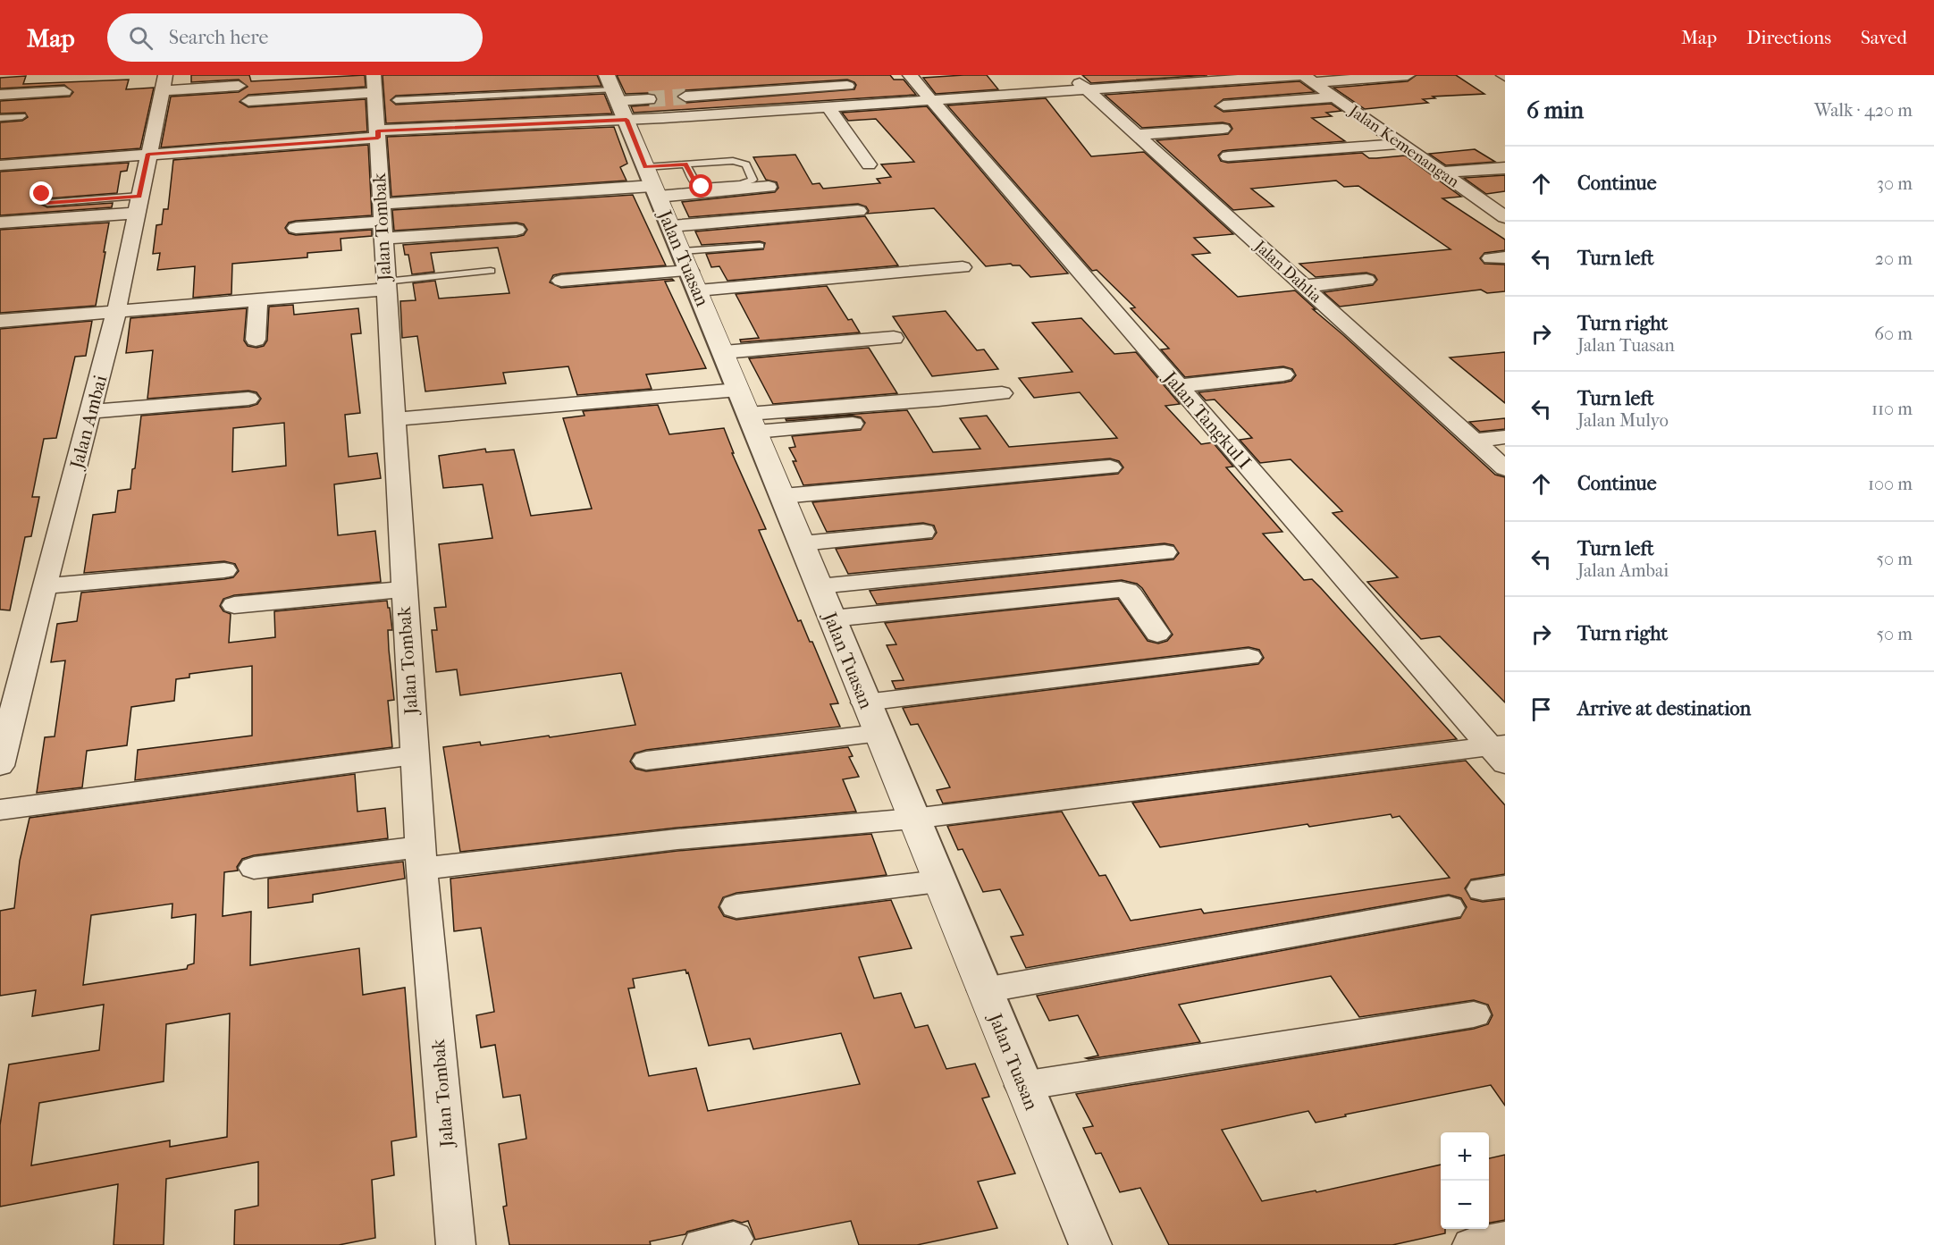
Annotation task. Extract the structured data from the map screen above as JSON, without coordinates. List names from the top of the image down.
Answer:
{
  "streets": {
    "street": [
      "Jalan Kemenangan",
      "Jalan Tombak",
      "Jalan Tuasan",
      "Jalan Dahlia",
      "Jalan Tangkul I",
      "Jalan Ambai"
    ]
  },
  "page": {
    "header": "Map",
    "search": "Search here",
    "nav": ["Map", "Directions", "Saved"],
    "heading": ["6 min", "Walk · 420 m"],
    "list": [
      ["Continue", "30 m"],
      ["Turn left", "20 m"],
      ["Turn right", "Jalan Tuasan", "60 m"],
      ["Turn left", "Jalan Mulyo", "110 m"],
      ["Continue", "100 m"],
      ["Turn left", "Jalan Ambai", "50 m"],
      ["Turn right", "50 m"],
      "Arrive at destination"
    ],
    "map_buttons": ["+", "−"]
  }
}
